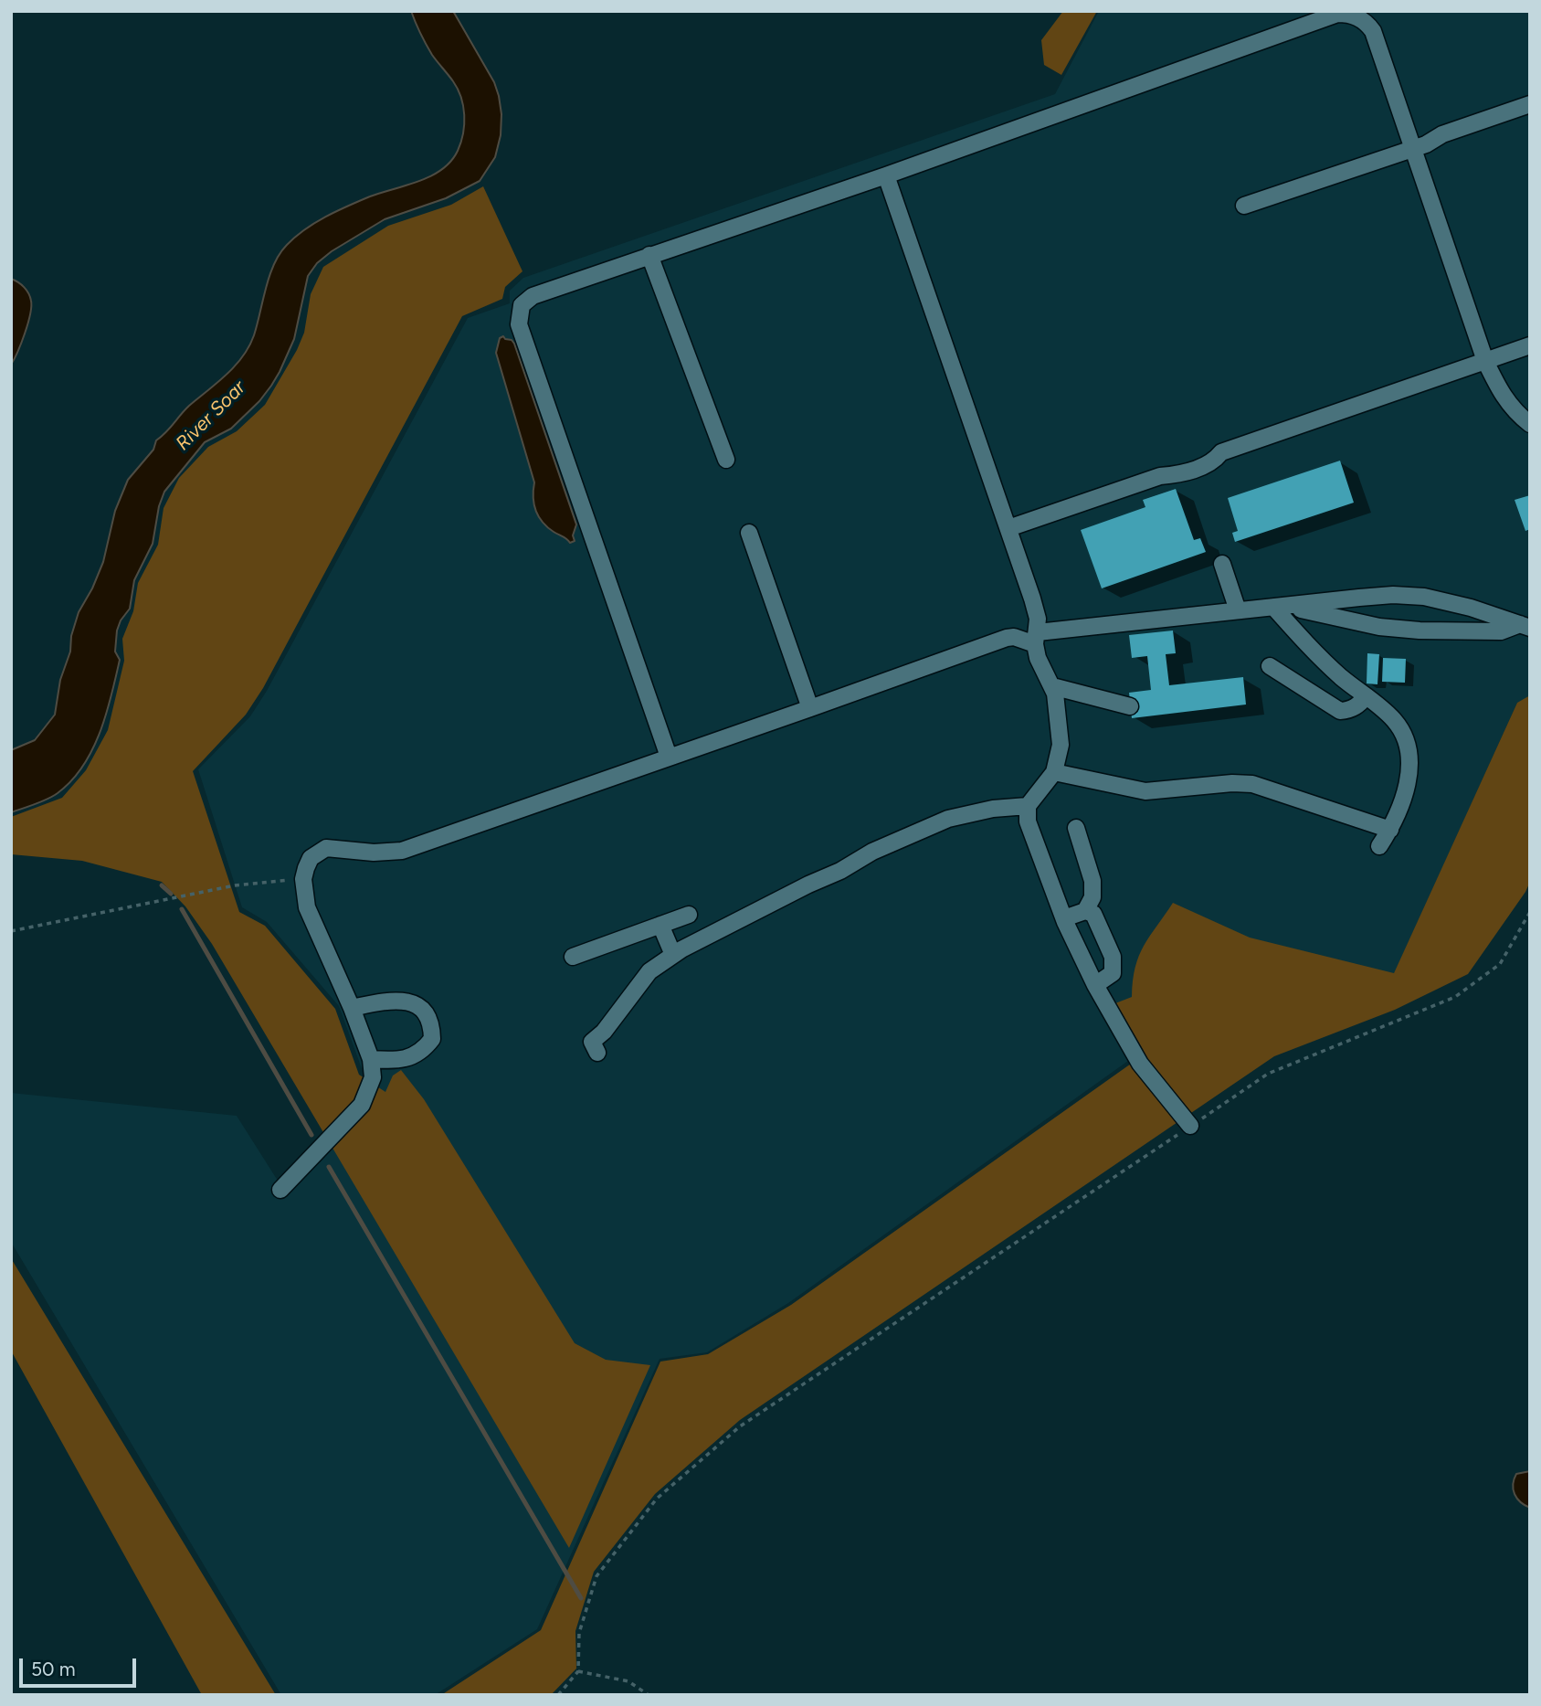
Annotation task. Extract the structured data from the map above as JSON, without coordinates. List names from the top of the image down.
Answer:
{
  "water": ["River Soar"],
  "scale_bar": "50 m"
}
